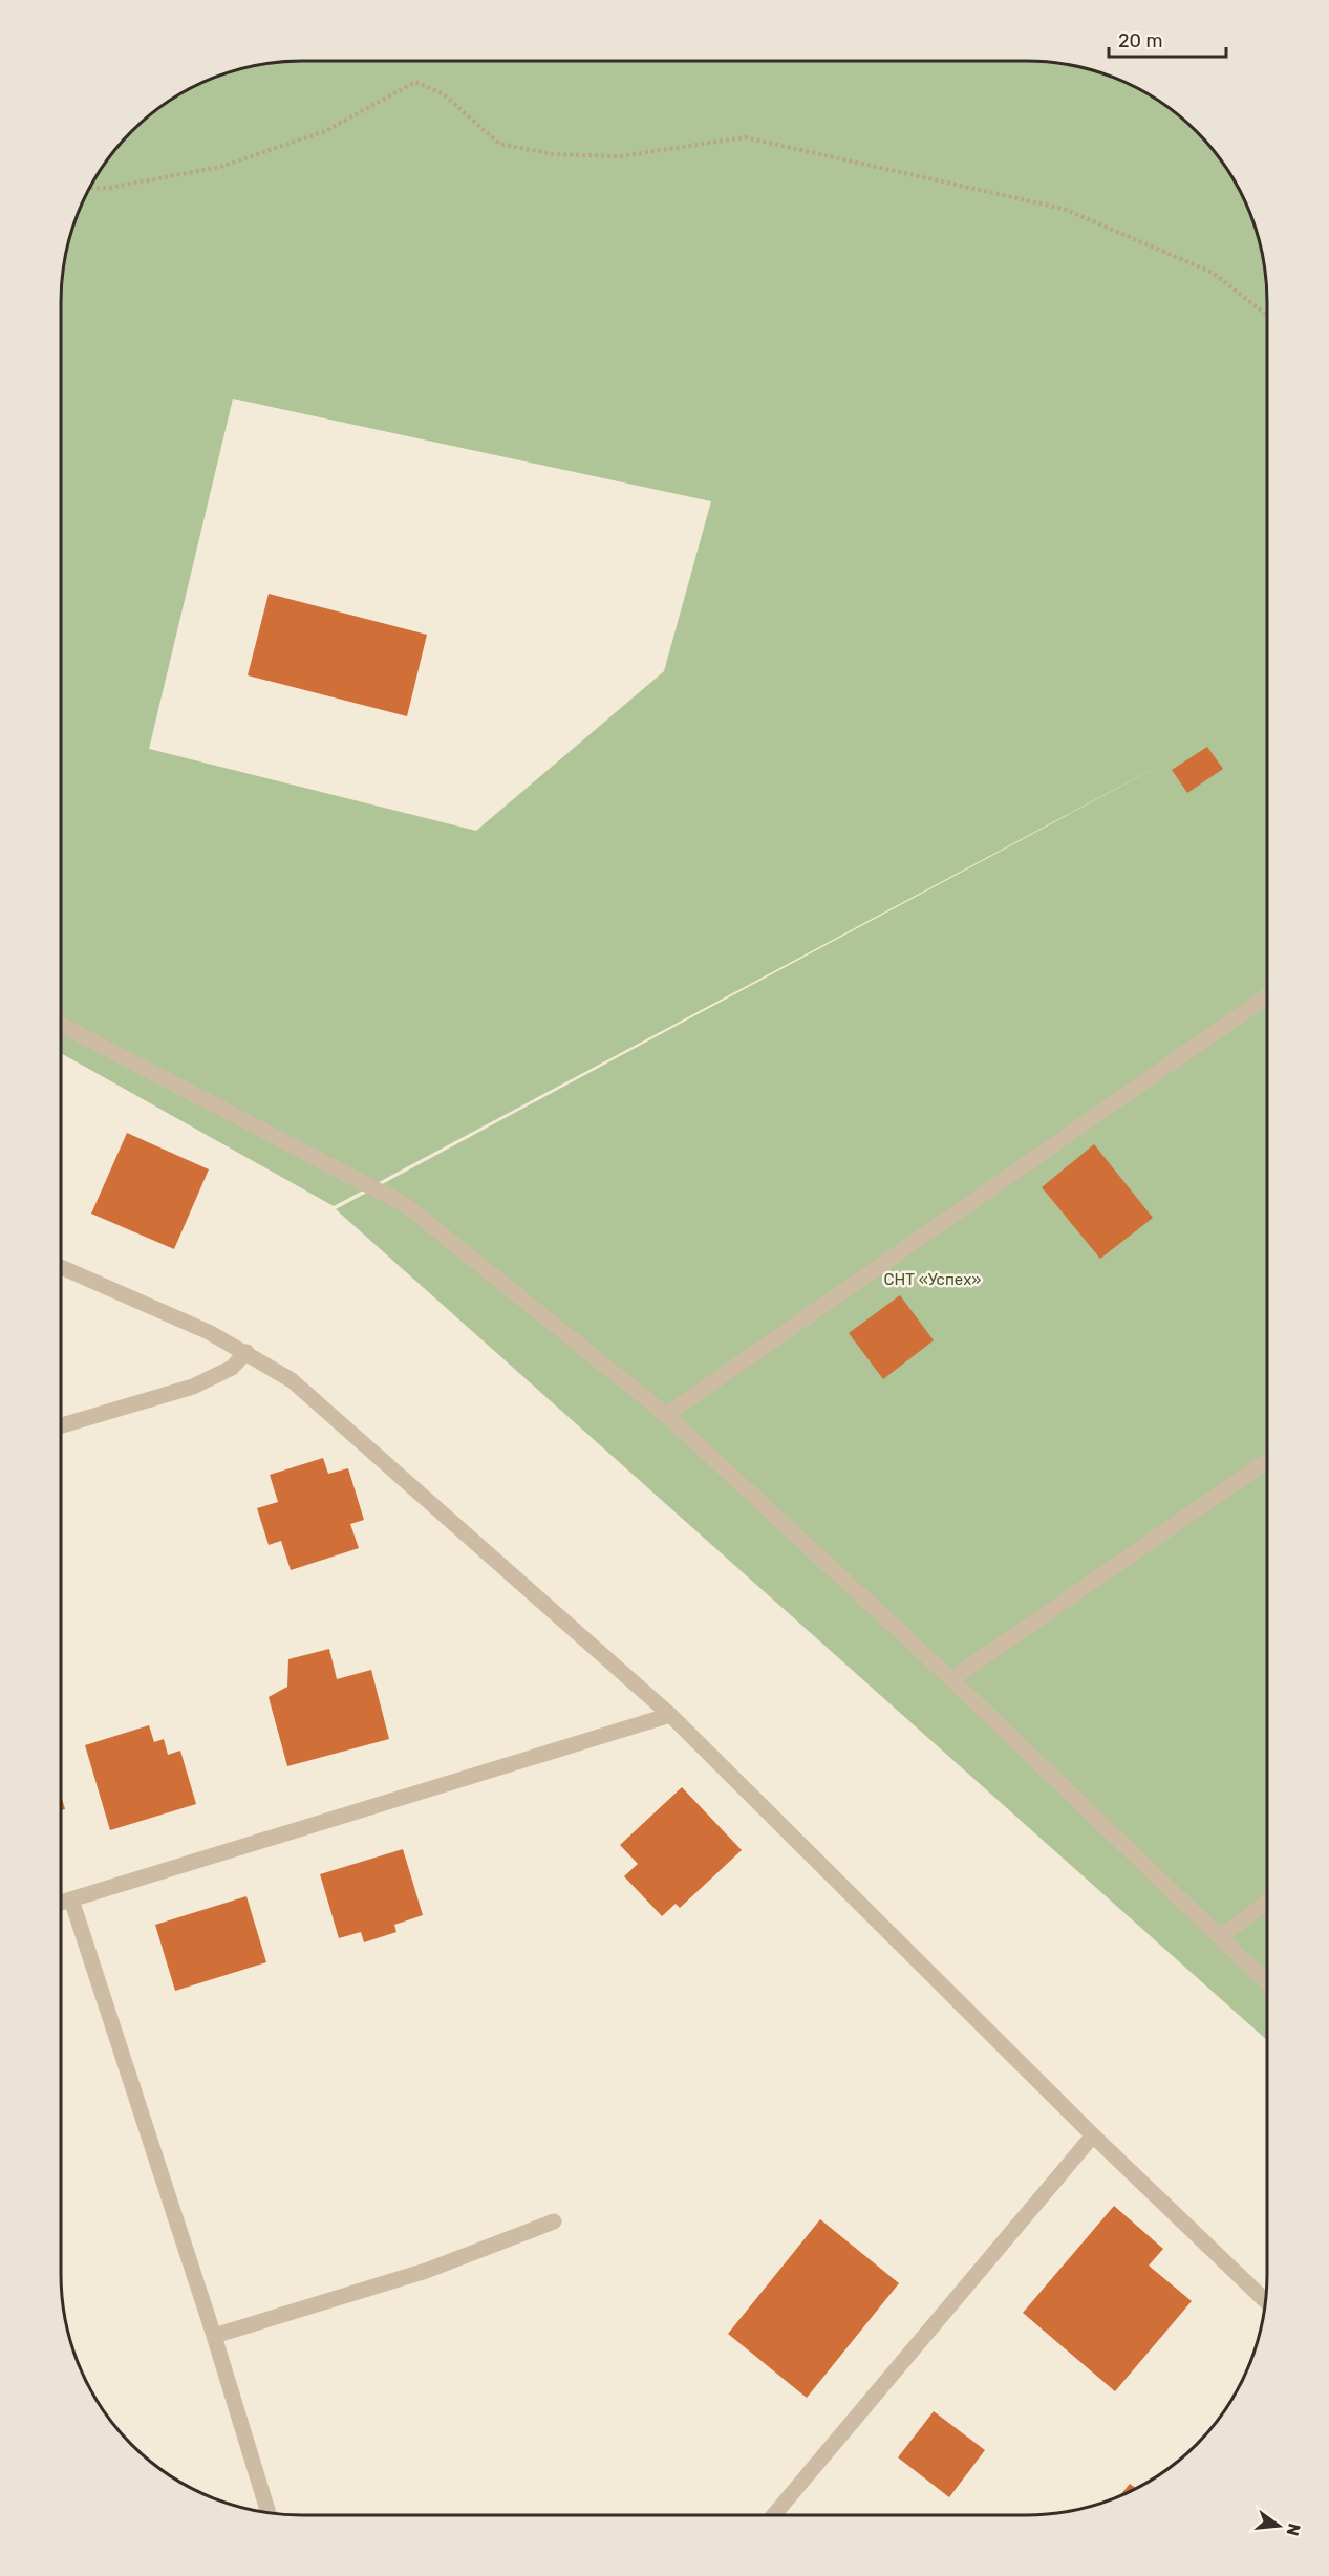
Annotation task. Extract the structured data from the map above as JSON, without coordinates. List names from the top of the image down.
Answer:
{
  "parks": ["СНТ «Успех»"],
  "scale_bar": "20 m",
  "north": "right"
}
